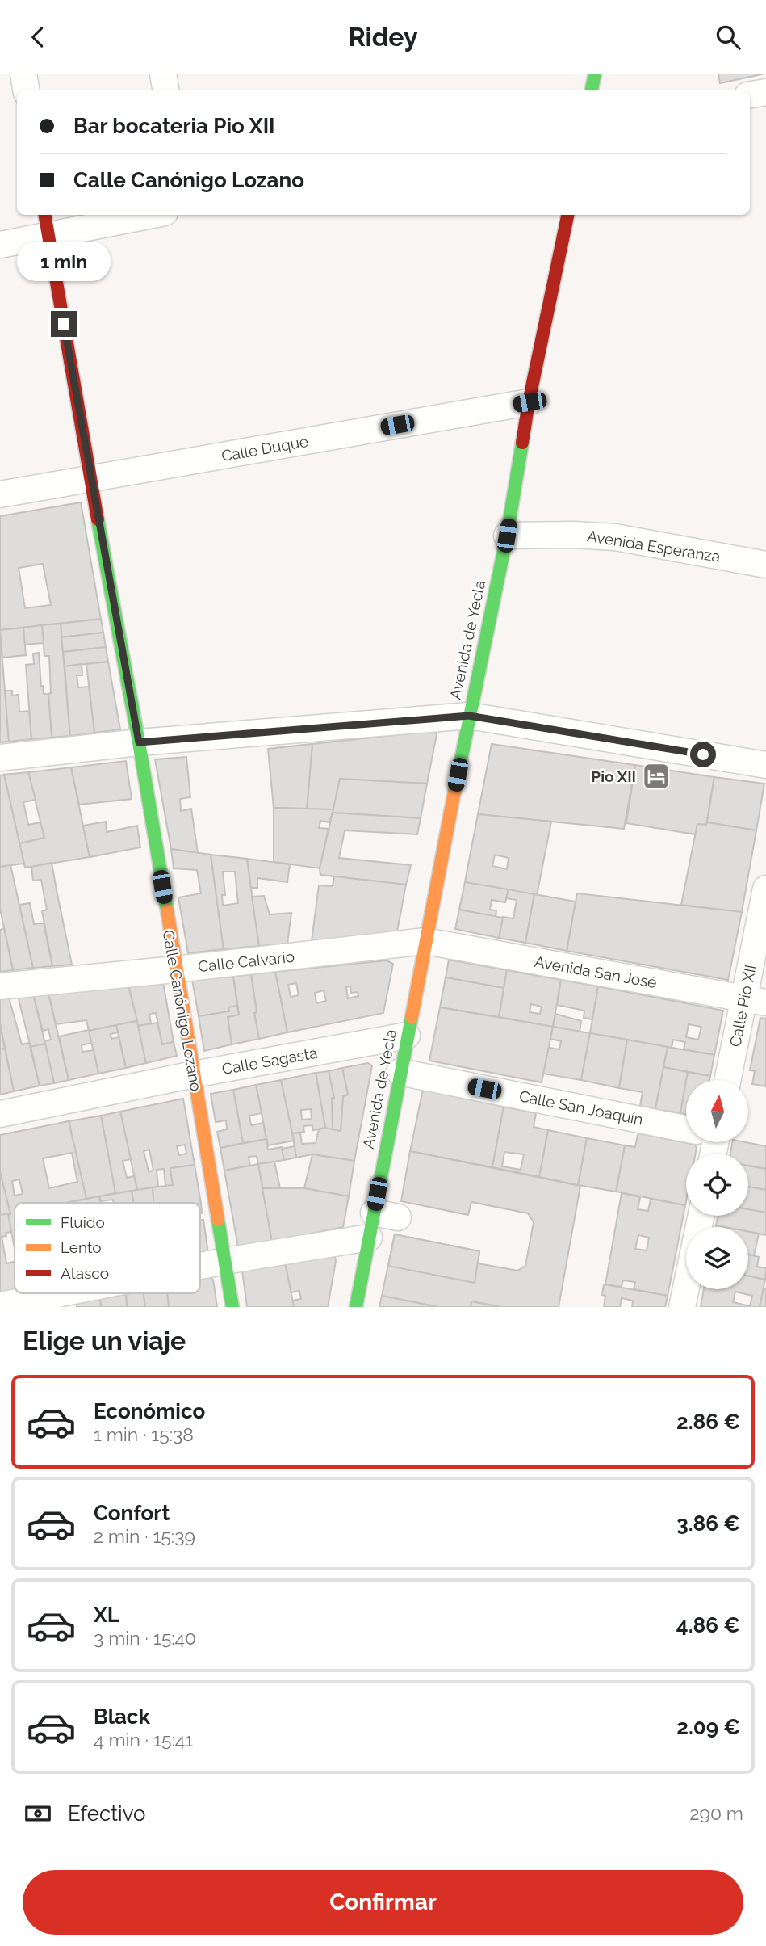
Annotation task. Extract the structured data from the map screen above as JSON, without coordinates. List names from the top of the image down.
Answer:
{
  "streets": {
    "main road": ["Avenida de Yecla", "Calle Canónigo Lozano"],
    "street": [
      "Calle Duque",
      "Avenida Esperanza",
      "Calle Calvario",
      "Avenida San José",
      "Calle Pío XII",
      "Calle Sagasta",
      "Calle San Joaquín"
    ]
  },
  "crossings": [
    ["Calle Duque", "Avenida de Yecla"],
    ["Calle Duque", "Calle Canónigo Lozano"],
    ["Avenida Esperanza", "Avenida de Yecla"],
    ["Avenida de Yecla", "Calle Calvario"],
    ["Avenida de Yecla", "Avenida San José"],
    ["Avenida de Yecla", "Calle Sagasta"],
    ["Avenida de Yecla", "Calle San Joaquín"],
    ["Calle Calvario", "Avenida San José"],
    ["Calle Calvario", "Calle Canónigo Lozano"],
    ["Avenida San José", "Calle Pío XII"],
    ["Calle Canónigo Lozano", "Calle Sagasta"]
  ],
  "places": {
    "hotel": ["Pio XII"]
  },
  "legend": ["Fluido", "Lento", "Atasco"],
  "north": "top",
  "page": {
    "header": "Ridey",
    "banner": ["Bar bocateria Pio XII", "Calle Canónigo Lozano"],
    "bubble": "1 min",
    "heading": "Elige un viaje",
    "list": [
      {
        "name": "Económico",
        "note": "1 min · 15:38",
        "value": "2.86 €"
      },
      {
        "name": "Confort",
        "note": "2 min · 15:39",
        "value": "3.86 €"
      },
      {
        "name": "XL",
        "note": "3 min · 15:40",
        "value": "4.86 €"
      },
      {
        "name": "Black",
        "note": "4 min · 15:41",
        "value": "2.09 €"
      }
    ],
    "pay": ["Efectivo", "290 m"],
    "buttons": "Confirmar"
  }
}
